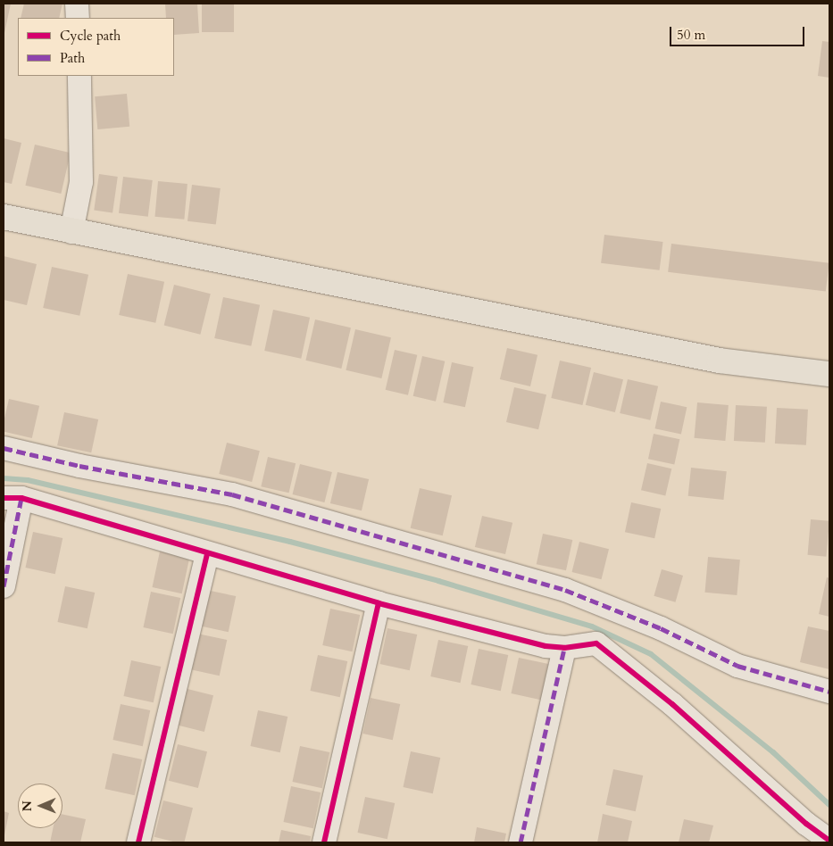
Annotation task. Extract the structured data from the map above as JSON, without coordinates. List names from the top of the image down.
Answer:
{
  "legend": ["Cycle path", "Path"],
  "scale_bar": "50 m",
  "north": "left"
}
